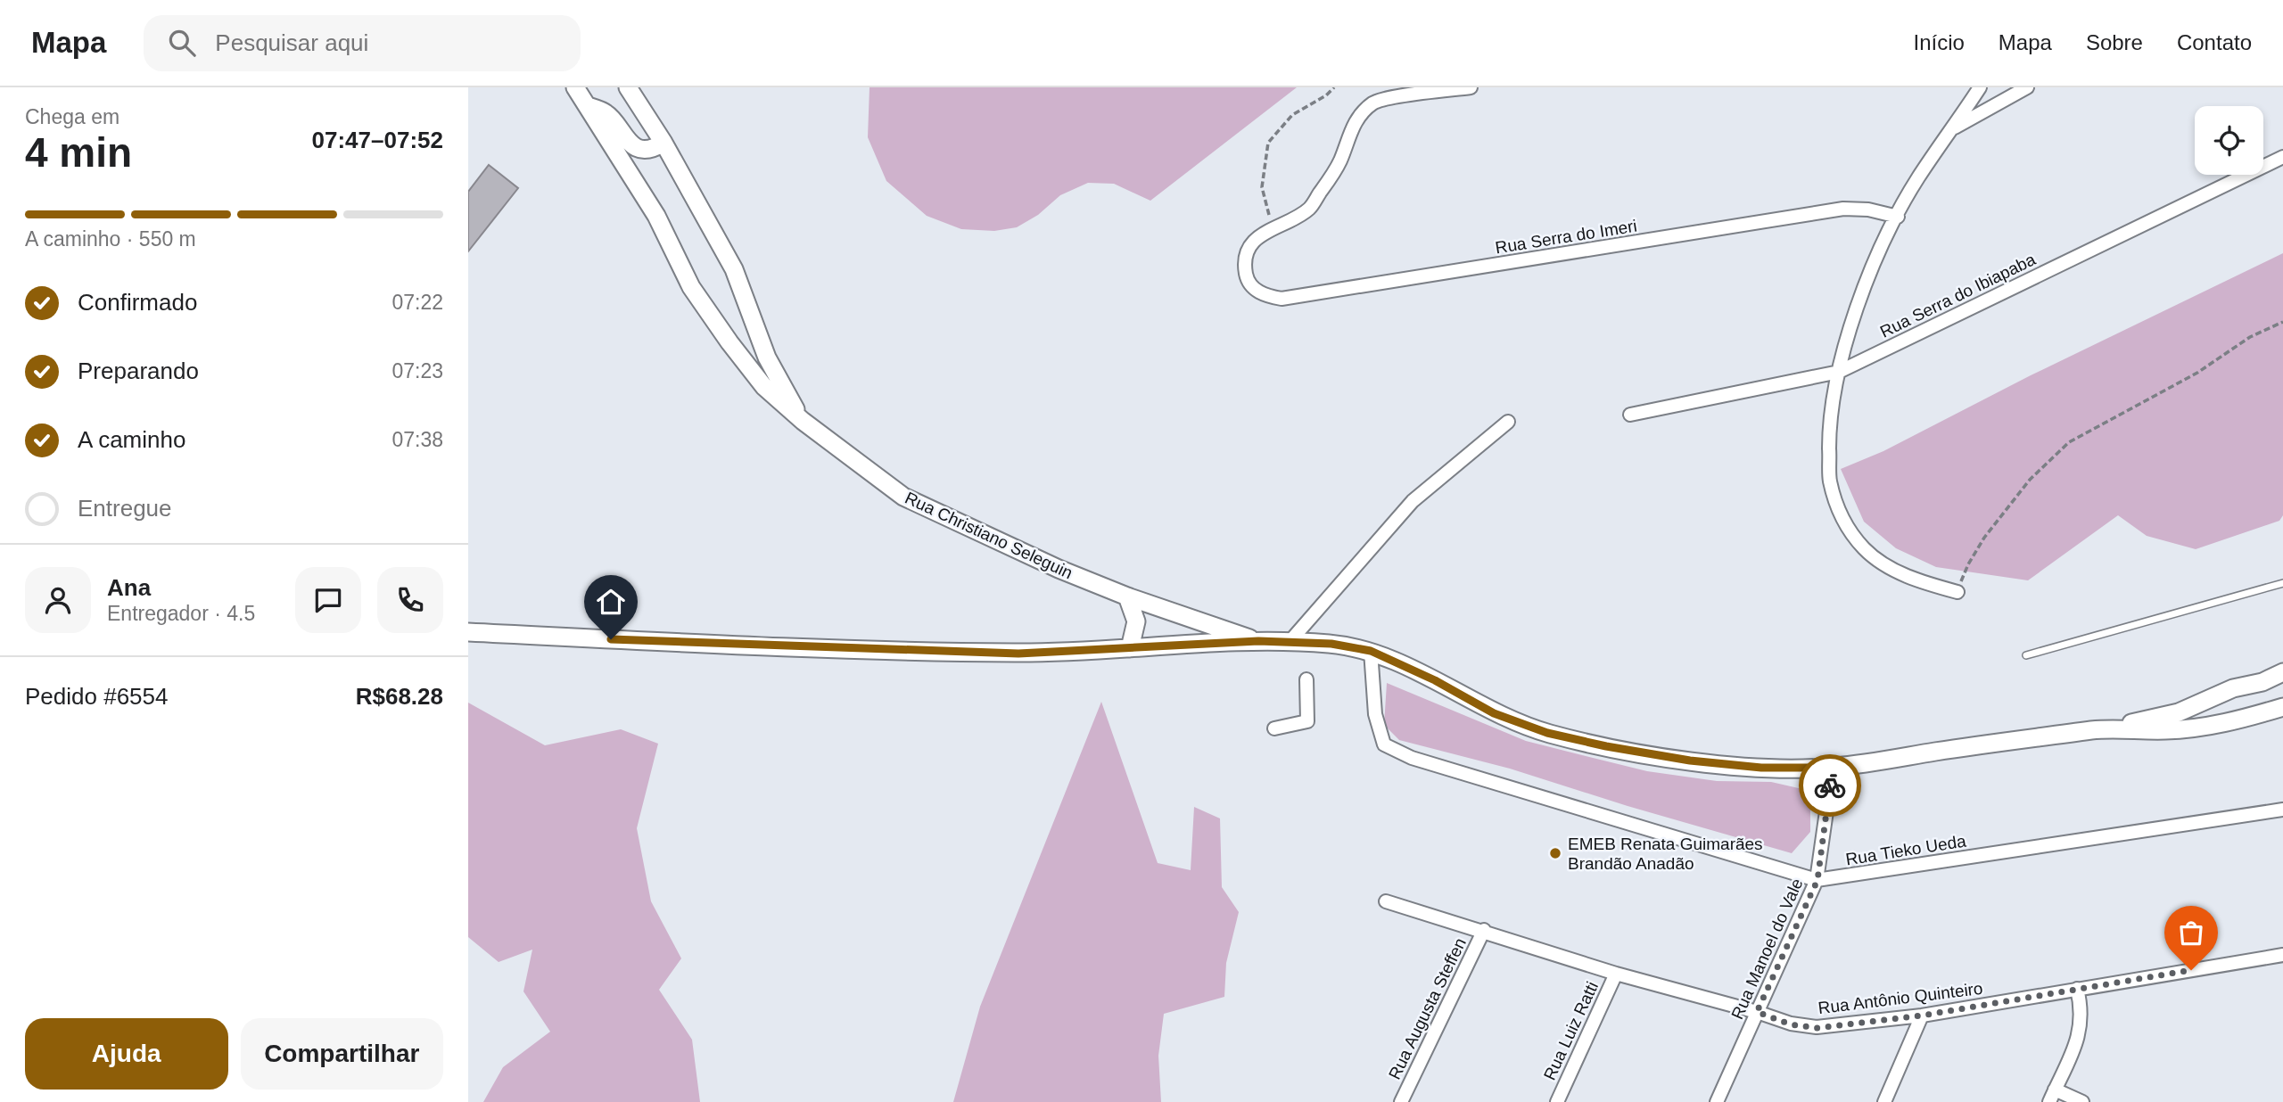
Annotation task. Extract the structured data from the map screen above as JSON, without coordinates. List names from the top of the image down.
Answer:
{
  "streets": {
    "main road": ["Rua Christiano Seleguin"],
    "street": [
      "Rua Serra do Imeri",
      "Rua Serra do Ibiapaba",
      "Rua Tieko Ueda",
      "Rua Manoel do Vale",
      "Rua Antônio Quinteiro",
      "Rua Augusta Steffen",
      "Rua Luiz Ratti"
    ]
  },
  "crossings": [
    ["Rua Tieko Ueda", "Rua Manoel do Vale"],
    ["Rua Manoel do Vale", "Rua Antônio Quinteiro"],
    ["Rua Antônio Quinteiro", "Rua Augusta Steffen"],
    ["Rua Antônio Quinteiro", "Rua Luiz Ratti"]
  ],
  "places": ["EMEB Renata Guimarães Brandão Anadão"],
  "page": {
    "header": "Mapa",
    "search": "Pesquisar aqui",
    "nav": [
      "Início",
      "Mapa",
      "Sobre",
      "Contato"
    ],
    "heading": ["4 min", "Chega em", "07:47–07:52"],
    "panel": [
      "Ana",
      "Entregador · 4.5",
      "Pedido #6554",
      "R$68.28"
    ],
    "bar": "A caminho · 550 m",
    "list": [
      ["Confirmado", "07:22"],
      ["Preparando", "07:23"],
      ["A caminho", "07:38"],
      "Entregue"
    ],
    "buttons": ["Ajuda", "Compartilhar"]
  }
}
